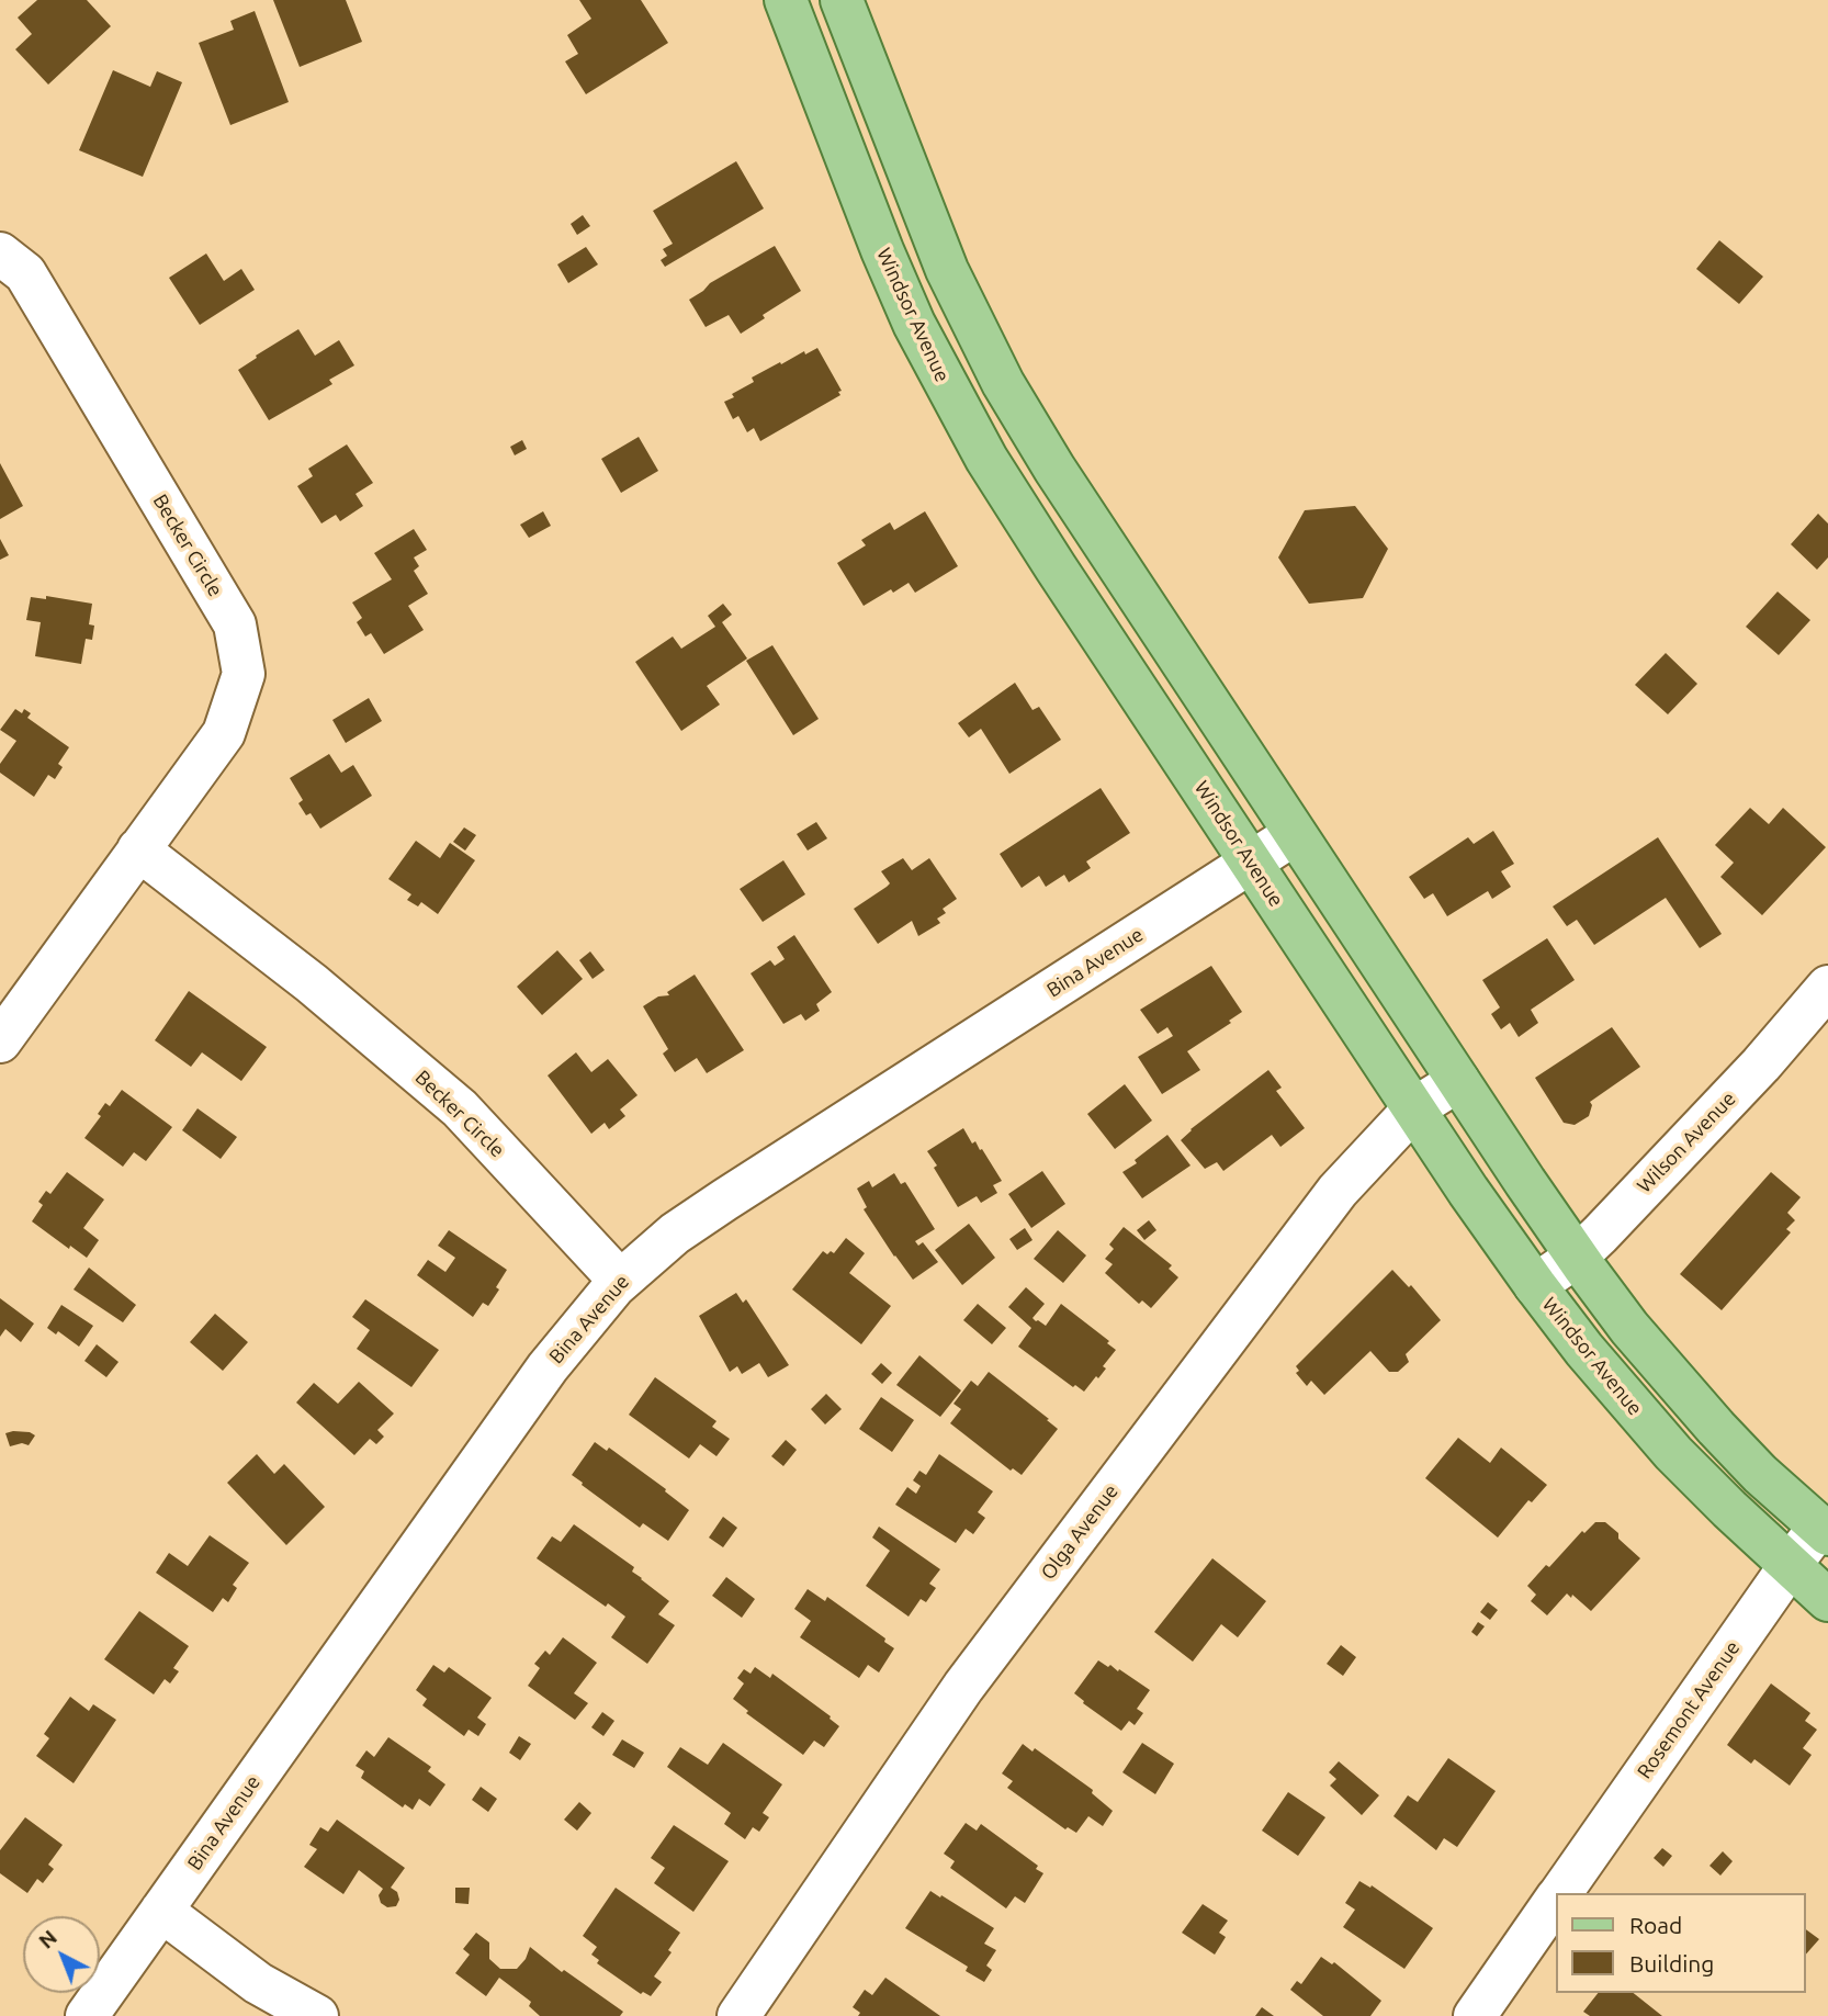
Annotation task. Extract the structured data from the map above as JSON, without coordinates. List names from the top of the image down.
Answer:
{
  "streets": {
    "main road": ["Windsor Avenue"],
    "street": [
      "Becker Circle",
      "Bina Avenue",
      "Wilson Avenue",
      "Olga Avenue",
      "Rosemont Avenue"
    ]
  },
  "crossings": [
    ["Windsor Avenue", "Bina Avenue"],
    ["Windsor Avenue", "Wilson Avenue"],
    ["Windsor Avenue", "Olga Avenue"],
    ["Windsor Avenue", "Rosemont Avenue"],
    ["Becker Circle", "Bina Avenue"]
  ],
  "legend": ["Road", "Building"],
  "north": "top left"
}
